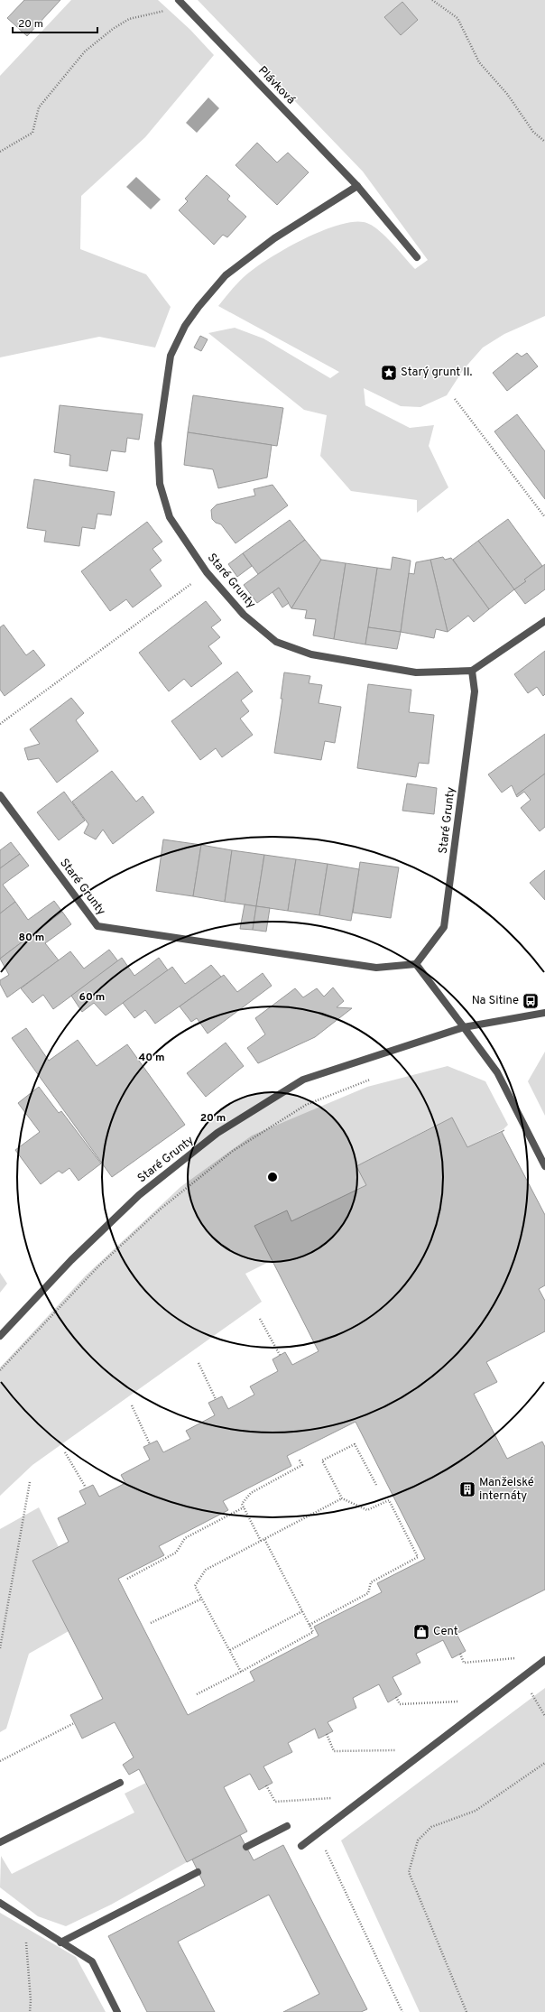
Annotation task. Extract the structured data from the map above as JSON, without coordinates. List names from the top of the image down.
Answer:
{
  "streets": {
    "street": ["Plávková", "Staré Grunty"]
  },
  "crossings": [
    ["Plávková", "Staré Grunty"]
  ],
  "places": {
    "place": ["Starý grunt II."],
    "bus stop": ["Na Sitine"],
    "building": ["Manželské internáty"],
    "shop": ["Cent"]
  },
  "scale_bar": "20 m",
  "rings": [
    "80 m",
    "60 m",
    "40 m",
    "20 m"
  ]
}
